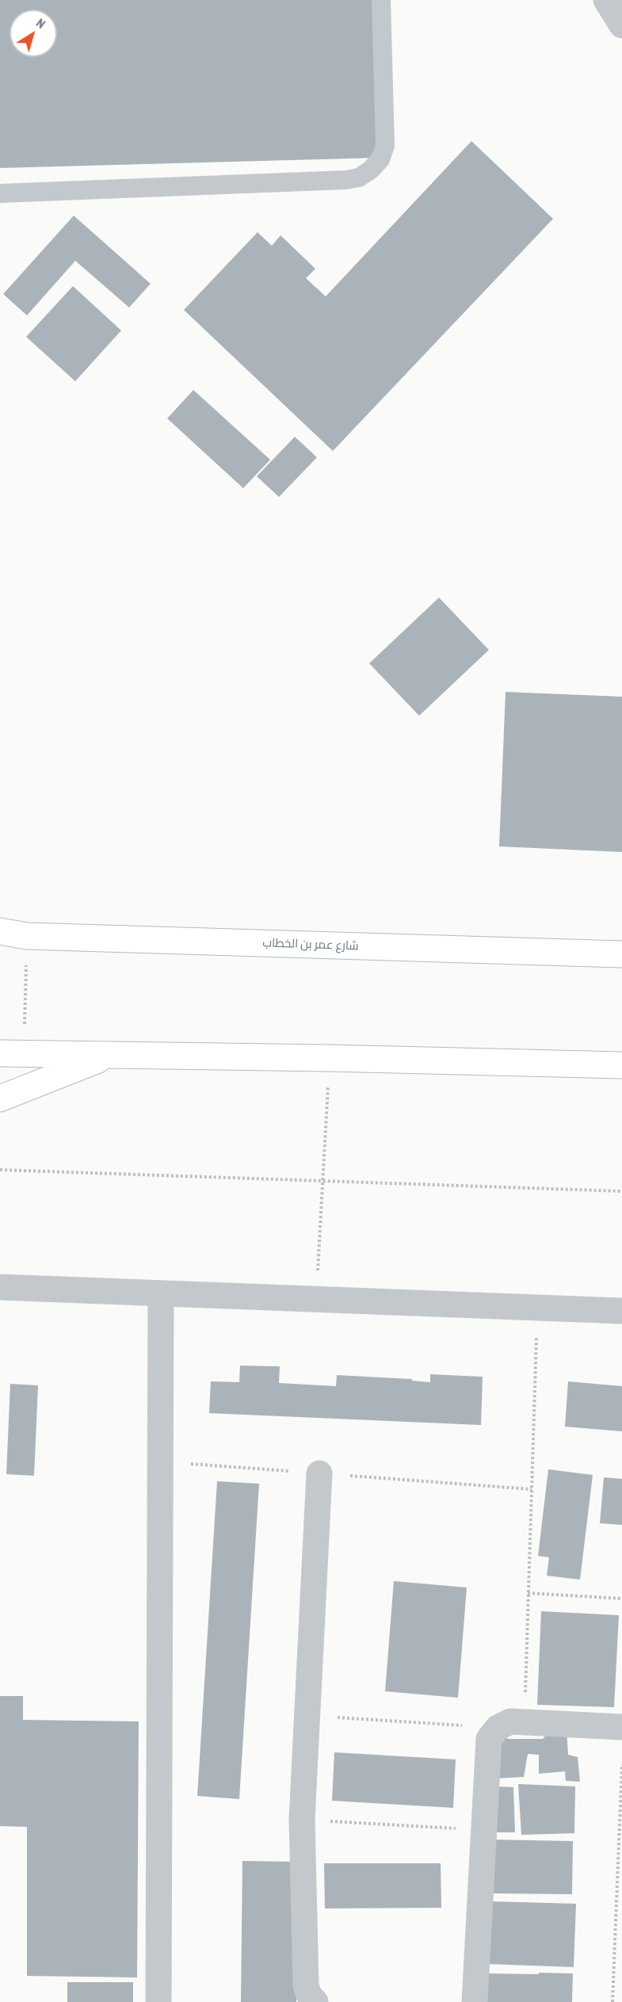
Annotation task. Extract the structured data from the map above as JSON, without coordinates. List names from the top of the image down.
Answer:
{
  "streets": {
    "street": ["شارع عمر بن الخطاب"]
  },
  "north": "top right"
}
